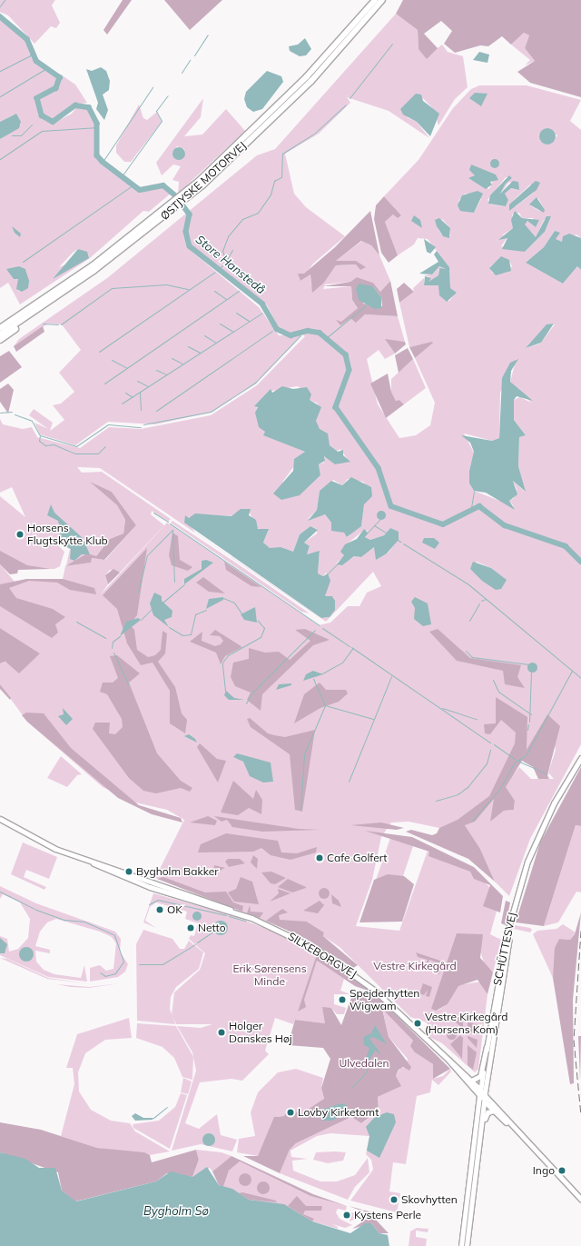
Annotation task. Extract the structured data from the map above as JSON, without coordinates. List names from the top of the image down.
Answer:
{
  "streets": {
    "highway": ["ØSTJYSKE MOTORVEJ"],
    "main road": ["SCHÜTTESVEJ", "SILKEBORGVEJ"]
  },
  "crossings": [
    ["SCHÜTTESVEJ", "SILKEBORGVEJ"]
  ],
  "water": ["Store Hanstedå", "Bygholm Sø"],
  "parks": ["Vestre Kirkegård", "Erik Sørensens Minde", "Ulvedalen"],
  "places": [
    "Horsens Flugtskytte Klub",
    "Cafe Golfert",
    "Bygholm Bakker",
    "OK",
    "Netto",
    "Spejderhytten Wigwam",
    "Vestre Kirkegård (Horsens Kom)",
    "Holger Danskes Høj",
    "Lovby Kirketomt",
    "Ingo",
    "Skovhytten",
    "Kystens Perle"
  ]
}
